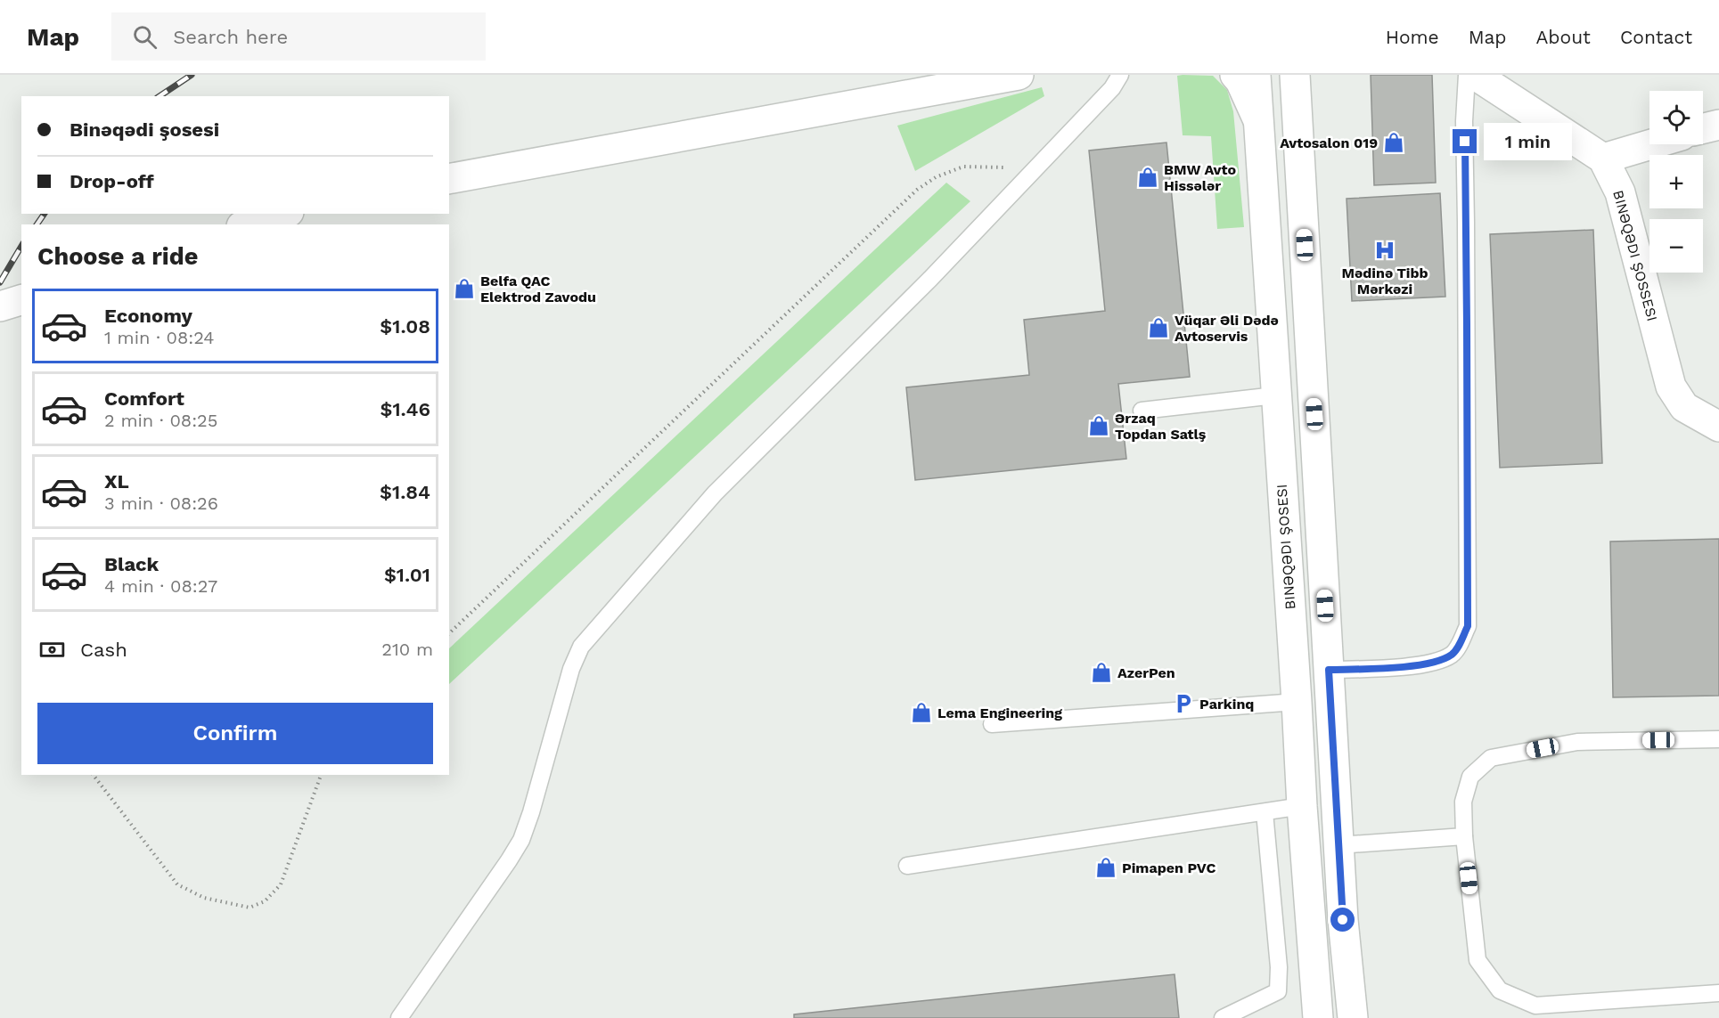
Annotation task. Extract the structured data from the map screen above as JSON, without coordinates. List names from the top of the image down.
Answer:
{
  "streets": {
    "main road": ["BINƏQƏDI ŞOSSESI", "BINƏQƏDI ŞOSESI"]
  },
  "places": {
    "shop": [
      "Avtosalon 019",
      "BMW Avto Hissələr",
      "Belfa QAC Elektrod Zavodu",
      "Vüqar Əli Dədə Avtoservis",
      "Ərzaq Topdan Satlş",
      "AzerPen",
      "Lema Engineering",
      "Pimapen PVC"
    ],
    "hospital": ["Mədinə Tibb Mərkəzi"],
    "parking": ["Parkinq"]
  },
  "page": {
    "header": "Map",
    "search": "Search here",
    "nav": [
      "Home",
      "Map",
      "About",
      "Contact"
    ],
    "map_buttons": ["+", "−"],
    "banner": ["Binəqədi şosesi", "Drop-off"],
    "bubble": "1 min",
    "heading": "Choose a ride",
    "list": [
      {
        "name": "Economy",
        "note": "1 min · 08:24",
        "value": "$1.08"
      },
      {
        "name": "Comfort",
        "note": "2 min · 08:25",
        "value": "$1.46"
      },
      {
        "name": "XL",
        "note": "3 min · 08:26",
        "value": "$1.84"
      },
      {
        "name": "Black",
        "note": "4 min · 08:27",
        "value": "$1.01"
      }
    ],
    "pay": ["Cash", "210 m"],
    "buttons": "Confirm"
  }
}
